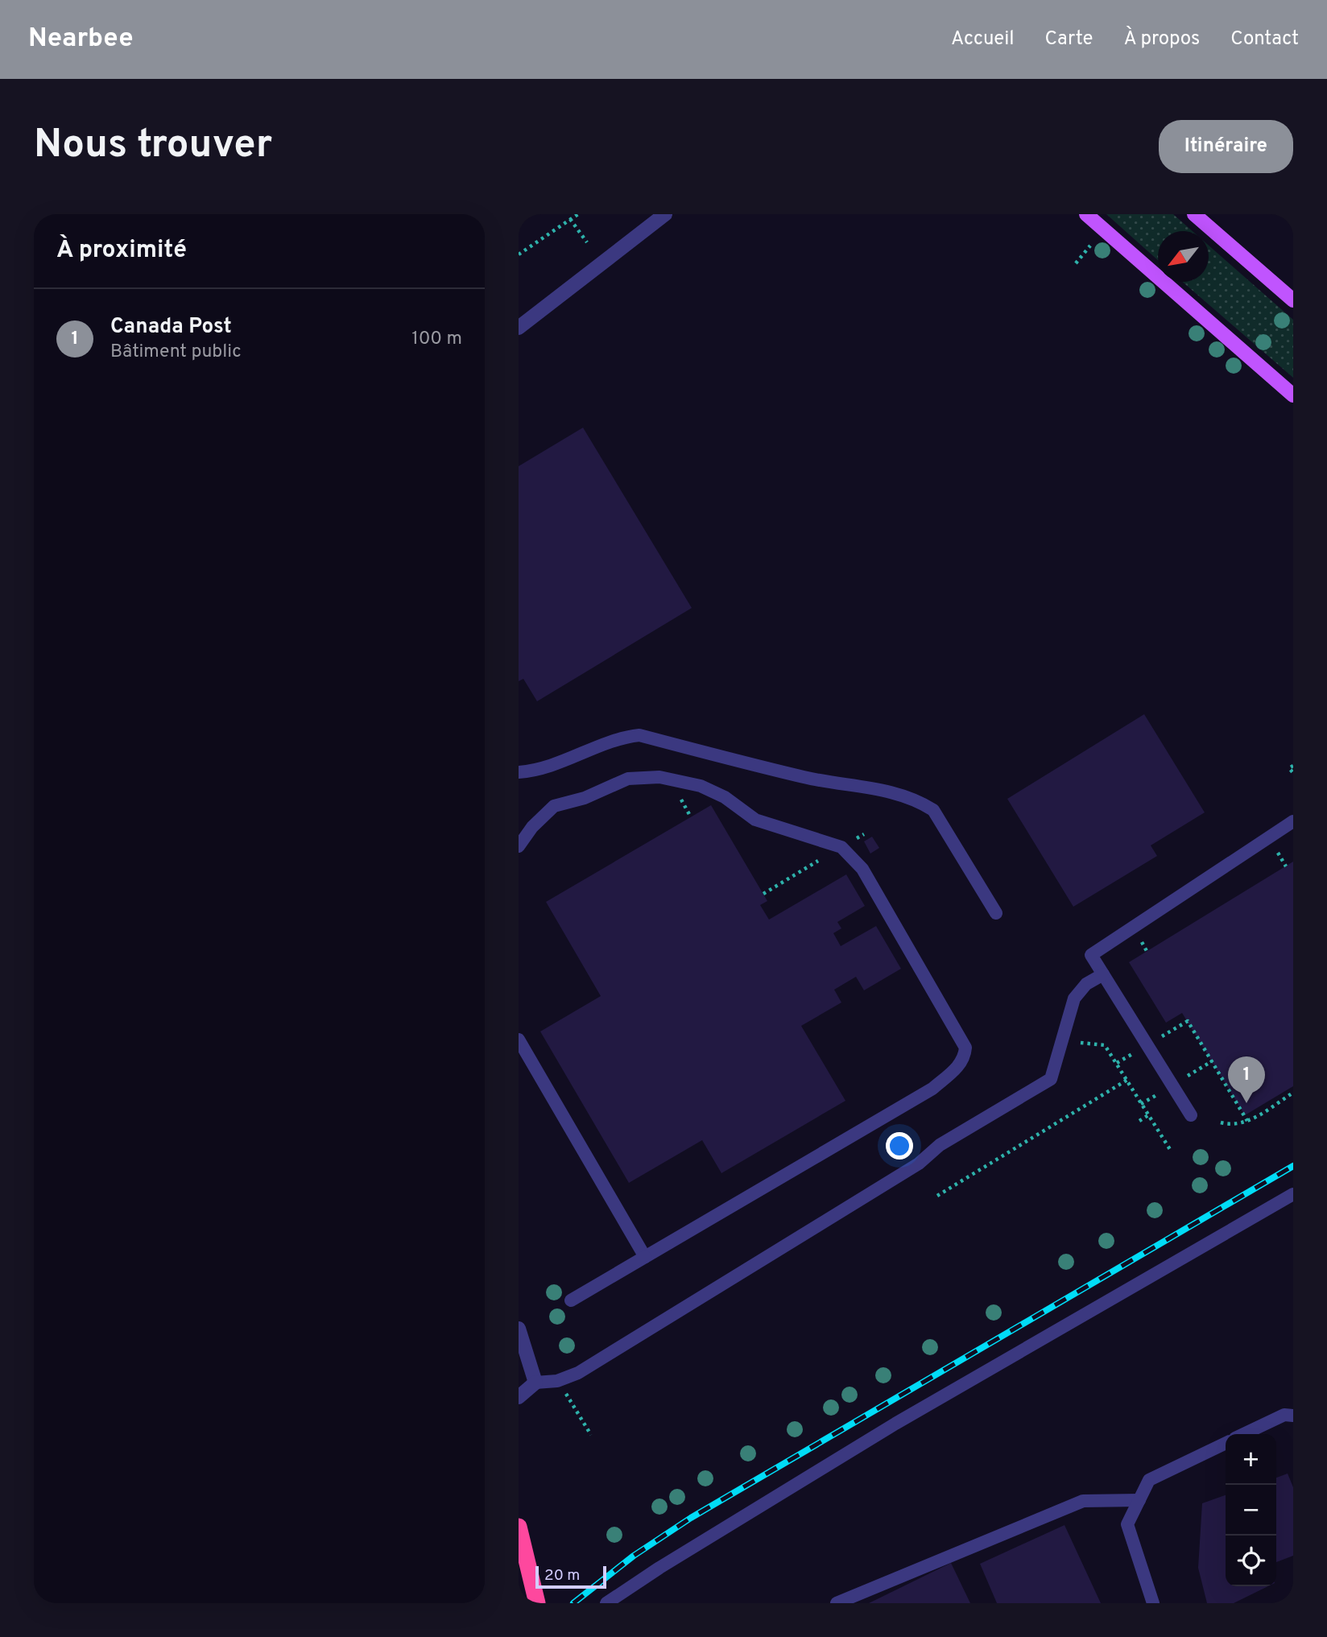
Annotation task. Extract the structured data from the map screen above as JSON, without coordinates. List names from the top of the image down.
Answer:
{
  "scale_bar": "20 m",
  "north": "bottom left",
  "page": {
    "header": "Nearbee",
    "nav": [
      "Accueil",
      "Carte",
      "À propos",
      "Contact"
    ],
    "buttons": "Itinéraire",
    "title": "Nous trouver",
    "heading": "À proximité",
    "list": [
      {
        "mark": "1",
        "name": "Canada Post",
        "note": "Bâtiment public",
        "value": "100 m"
      }
    ],
    "pins": "1",
    "map_buttons": ["+", "−"],
    "scale": "20 m"
  }
}
